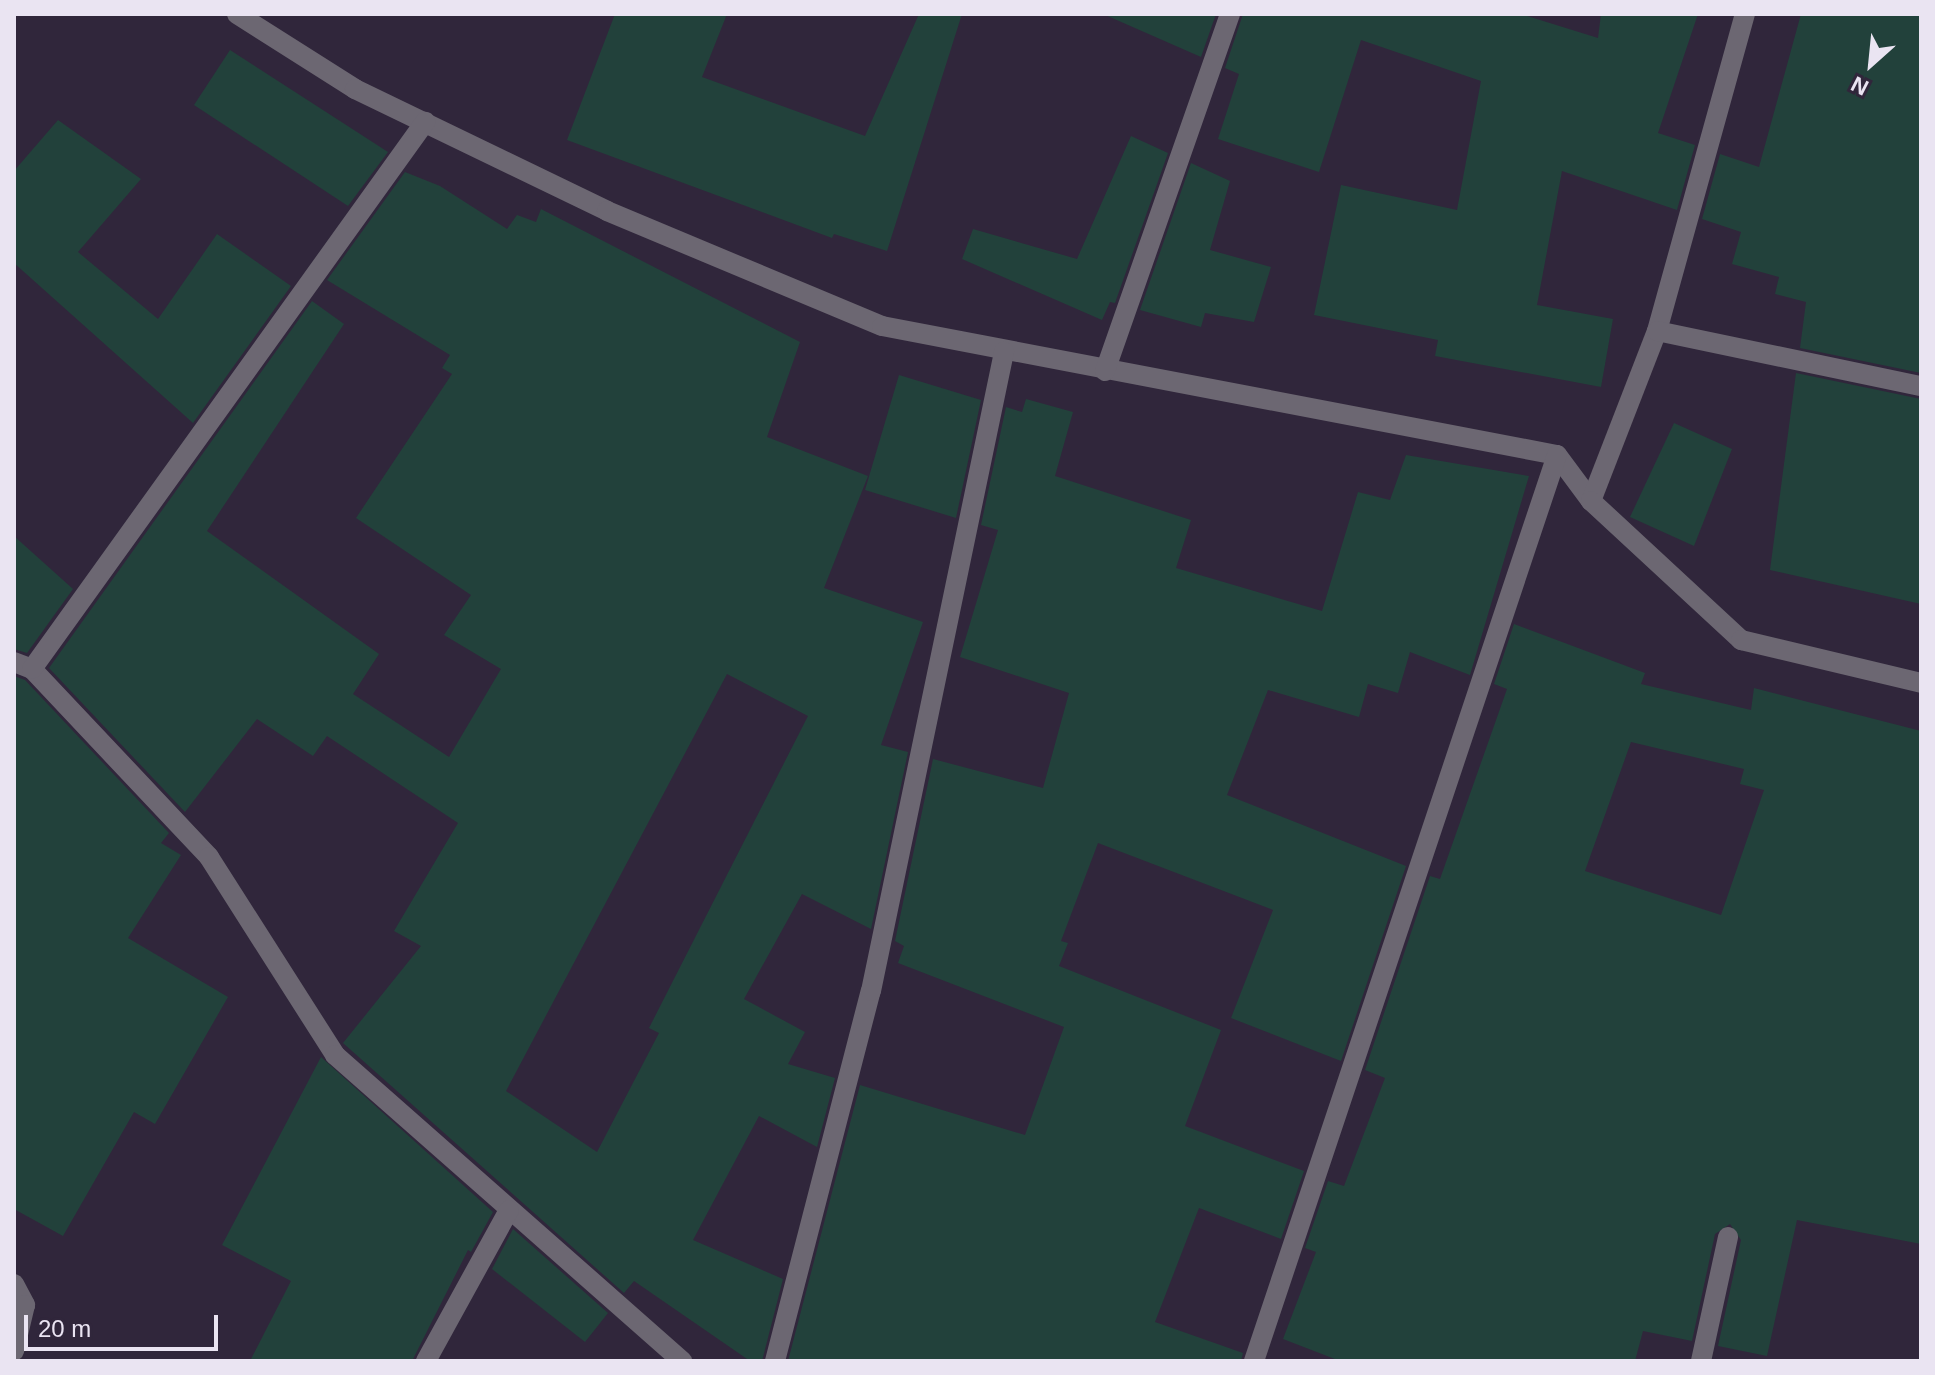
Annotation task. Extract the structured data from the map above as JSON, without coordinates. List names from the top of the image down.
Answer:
{
  "scale_bar": "20 m",
  "north": "bottom left"
}
